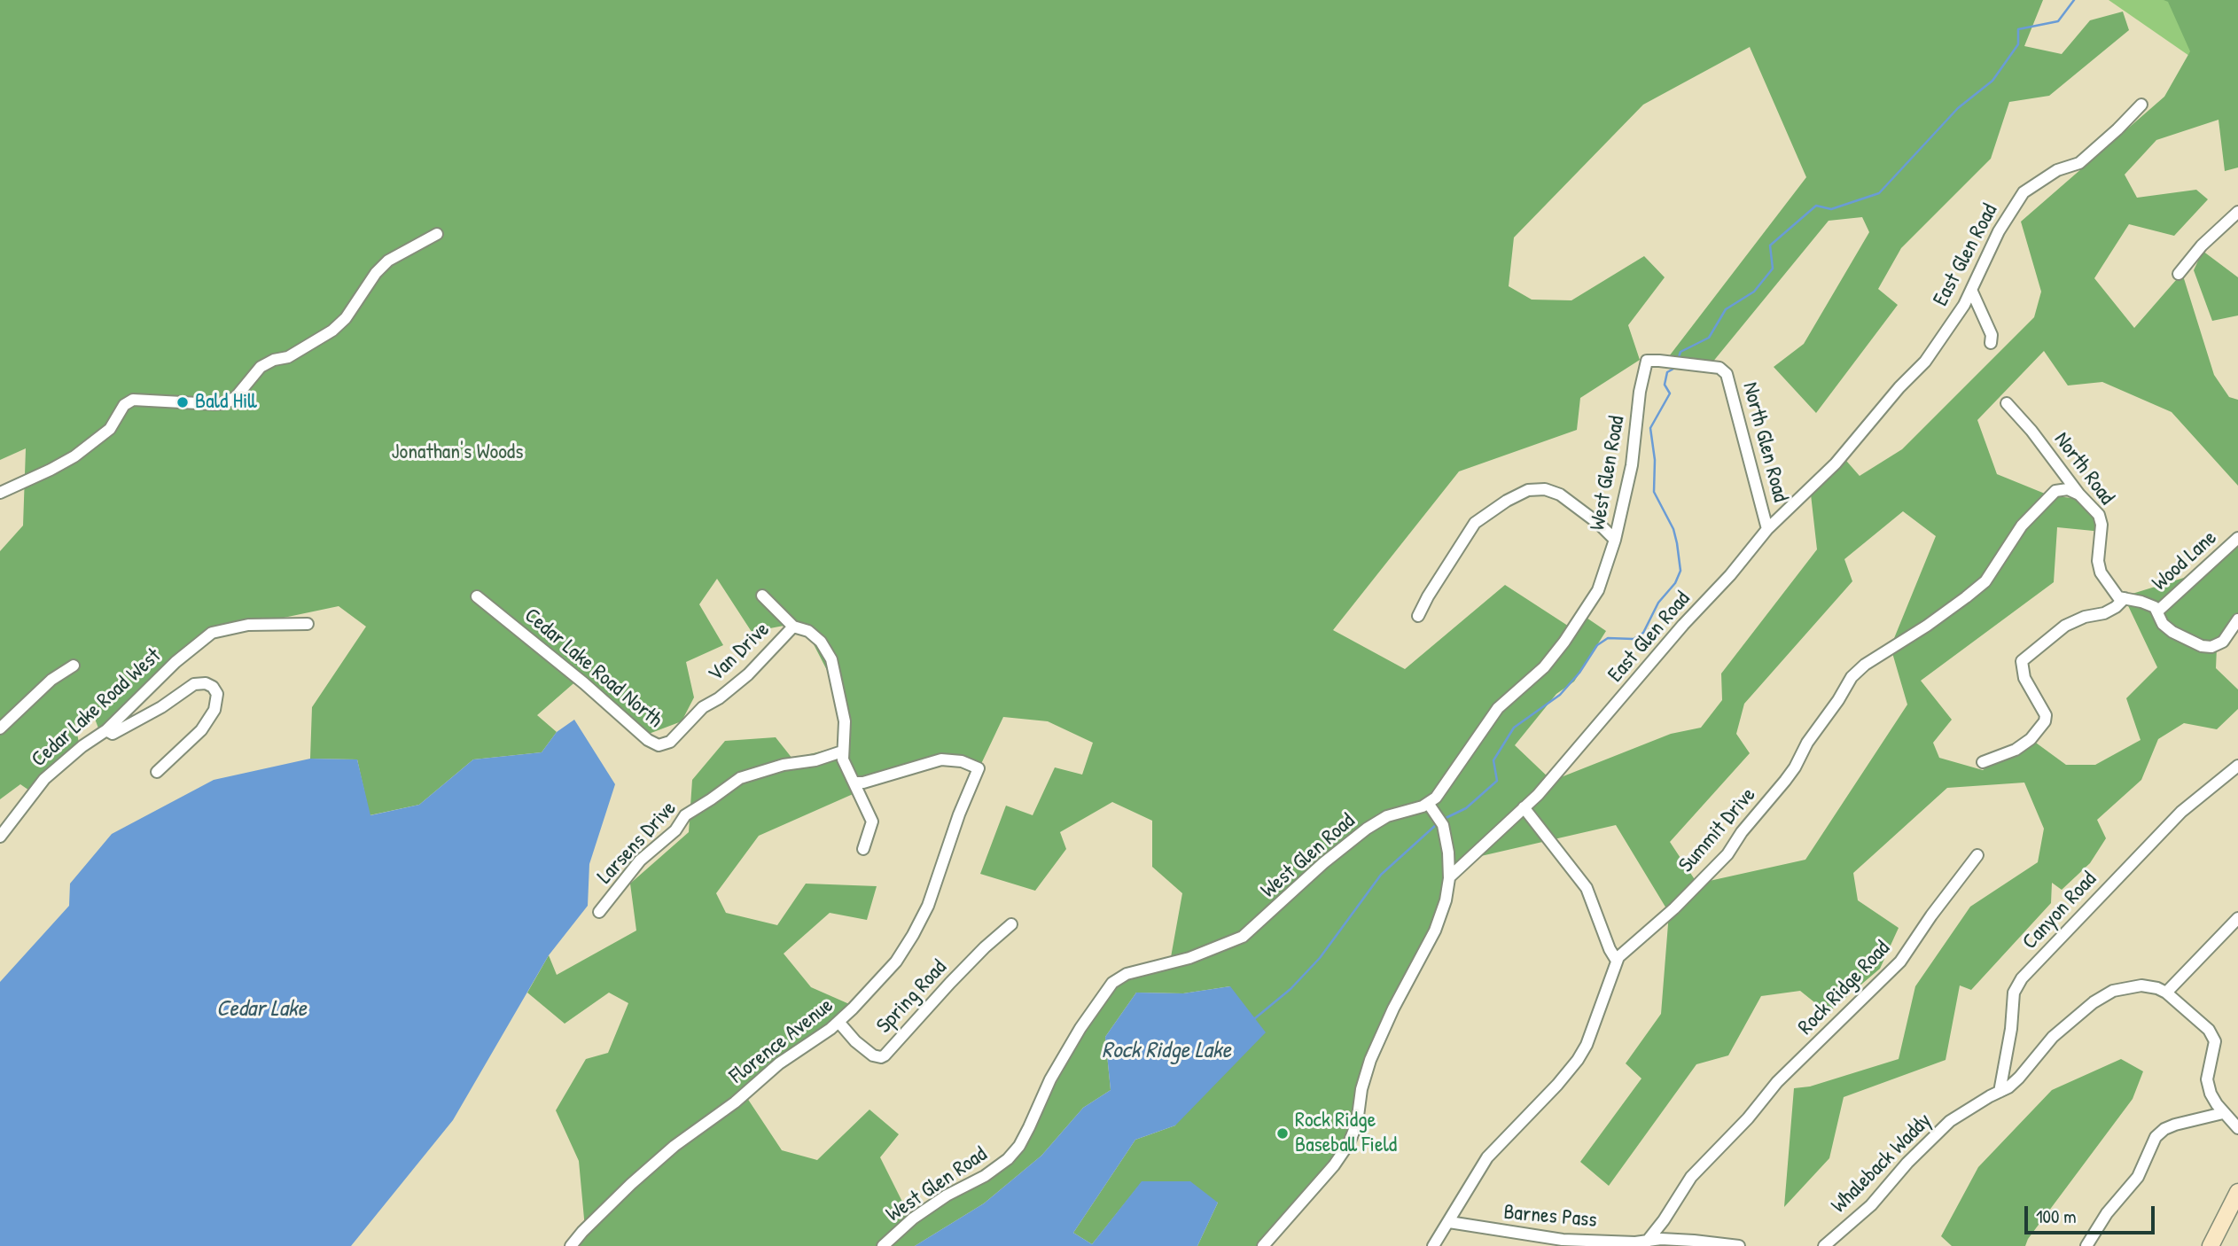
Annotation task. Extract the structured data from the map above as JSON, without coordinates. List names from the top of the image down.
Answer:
{
  "streets": {
    "street": [
      "East Glen Road",
      "North Glen Road",
      "North Road",
      "West Glen Road",
      "Wood Lane",
      "Van Drive",
      "Cedar Lake Road North",
      "Cedar Lake Road West",
      "Summit Drive",
      "Larsens Drive",
      "Canyon Road",
      "Rock Ridge Road",
      "Spring Road",
      "Florence Avenue",
      "Whaleback Waddy",
      "Barnes Pass"
    ]
  },
  "crossings": [
    ["East Glen Road", "North Glen Road"],
    ["North Glen Road", "West Glen Road"],
    ["North Road", "Wood Lane"],
    ["North Road", "Summit Drive"],
    ["Van Drive", "Cedar Lake Road North"],
    ["Van Drive", "Larsens Drive"],
    ["Van Drive", "Florence Avenue"],
    ["Summit Drive", "Barnes Pass"],
    ["Canyon Road", "Whaleback Waddy"],
    ["Rock Ridge Road", "Barnes Pass"],
    ["Spring Road", "Florence Avenue"]
  ],
  "water": ["Cedar Lake", "Rock Ridge Lake"],
  "parks": ["Jonathan's Woods"],
  "places": ["Bald Hill", "Rock Ridge Baseball Field"],
  "scale_bar": "100 m"
}
